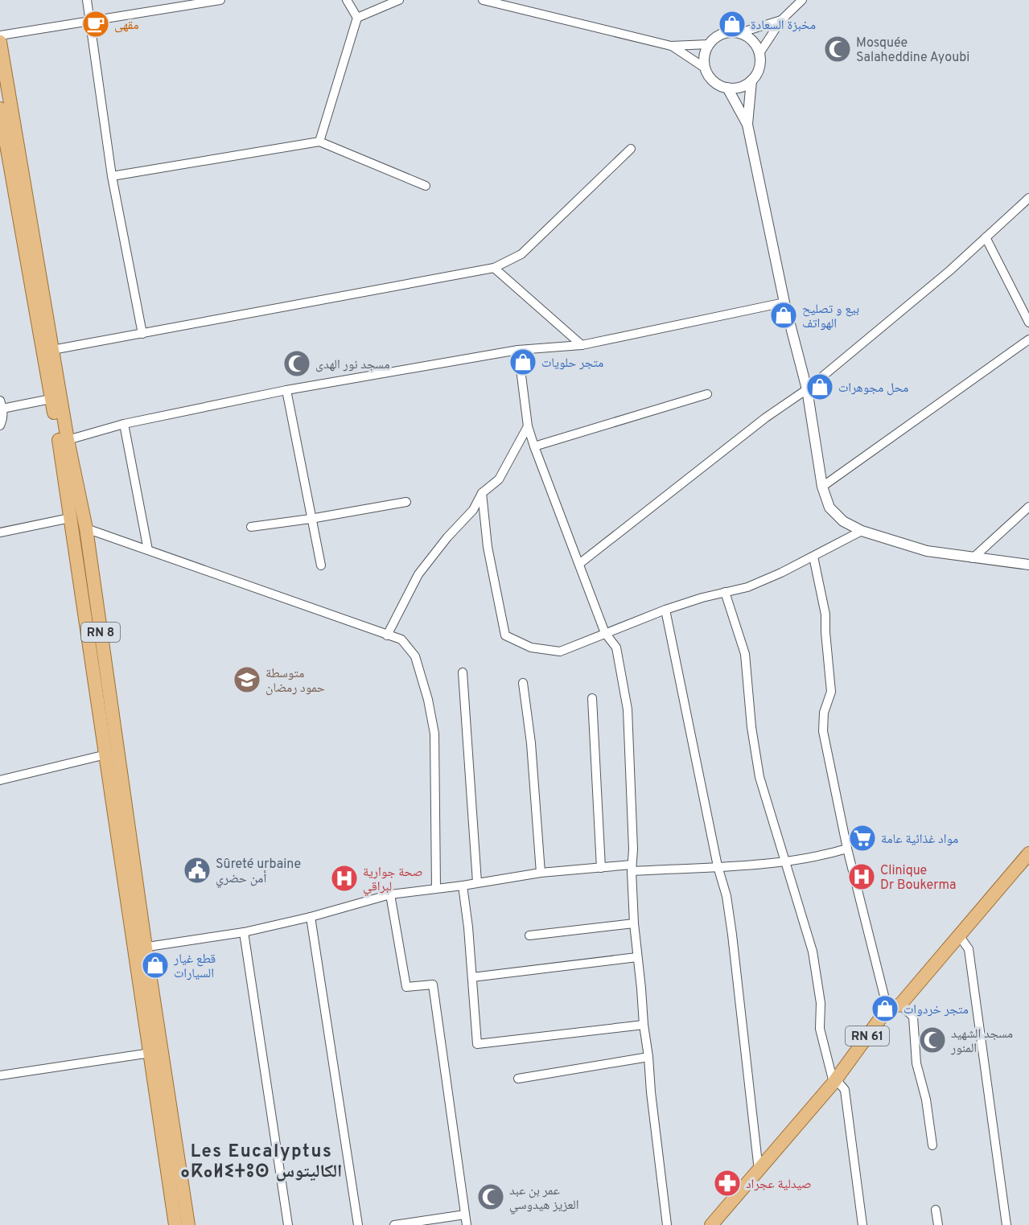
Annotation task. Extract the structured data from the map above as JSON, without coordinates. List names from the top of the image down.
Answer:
{
  "streets": {
    "main road": ["RN 8", "RN 61"]
  },
  "districts": ["Les Eucalyptus ⴰⴽⴰⵍⵉⵜⵓⵙ الكاليتوس"],
  "places": {
    "cafe": ["مقهى"],
    "shop": [
      "مخبزة السعادة",
      "بيع و تصليح الهواتف",
      "متجر حلويات",
      "محل مجوهرات",
      "قطع غيار السيارات",
      "متجر خردوات"
    ],
    "mosque": [
      "Mosquée Salaheddine Ayoubi",
      "مسجد نور الهدى",
      "مسجد الشهيد المنور",
      "عمر بن عبد العزيز هيدوسي"
    ],
    "school or university": ["متوسطة حمود رمضان"],
    "supermarket": ["مواد غذائية عامة"],
    "public building": ["Sûreté urbaine أمن حضري"],
    "hospital": ["Clinique Dr Boukerma", "صحة جوارية لبراقي"],
    "pharmacy": ["صيدلية عجراد"]
  }
}
